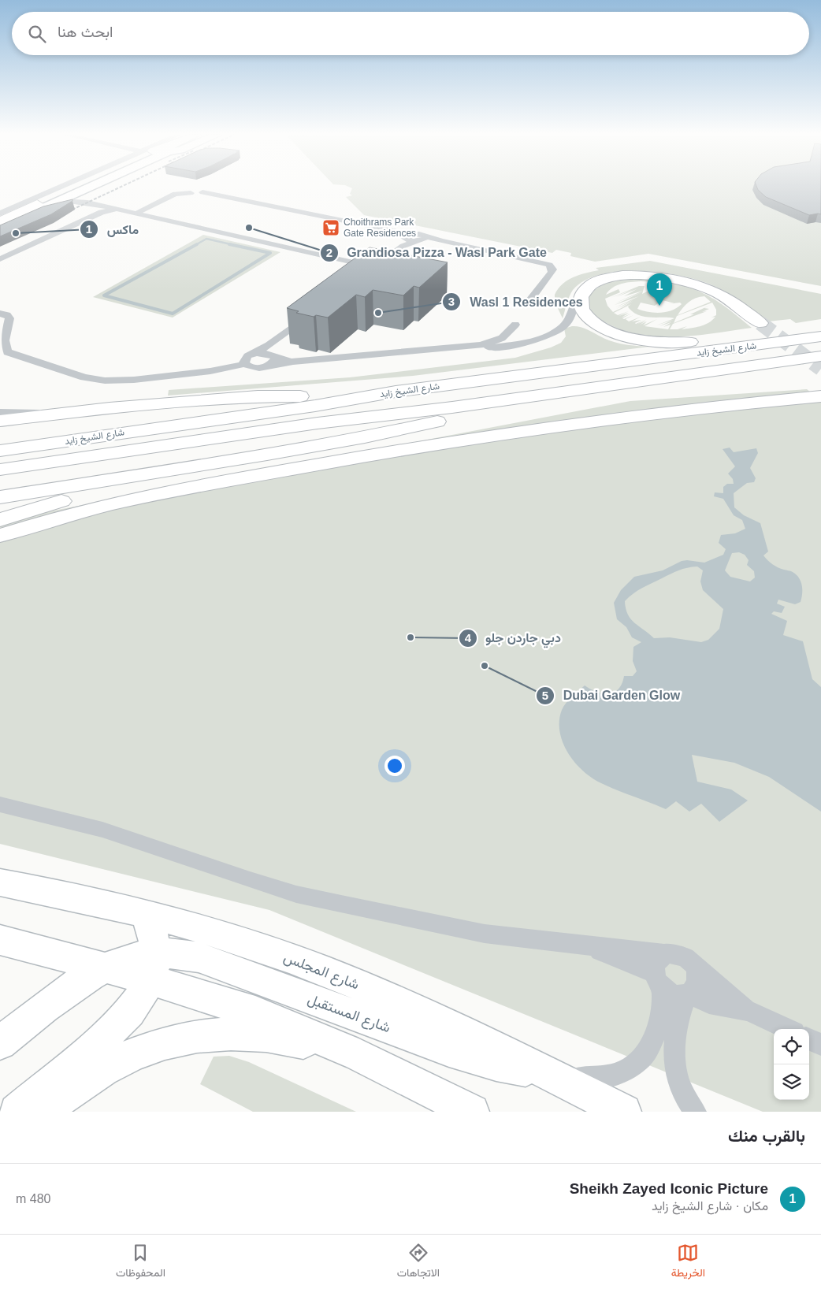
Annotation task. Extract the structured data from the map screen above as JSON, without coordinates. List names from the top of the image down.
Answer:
{
  "streets": {
    "main road": ["شارع الشيخ زايد", "شارع المجلس", "شارع المستقبل"]
  },
  "crossings": [
    ["شارع المجلس", "شارع المستقبل"]
  ],
  "places": {
    "other": [
      "Grandiosa Pizza - Wasl Park Gate",
      "ماكس",
      "Wasl 1 Residences",
      "دبي جاردن جلو",
      "Dubai Garden Glow"
    ],
    "supermarket": ["Choithrams Park Gate Residences"]
  },
  "page": {
    "search": "ابحث هنا",
    "pins": "1",
    "heading": "بالقرب منك",
    "list": [
      {
        "mark": "1",
        "name": "Sheikh Zayed Iconic Picture",
        "note": "مكان · شارع الشيخ زايد",
        "value": "480 m"
      }
    ],
    "nav": ["الخريطة", "الاتجاهات", "المحفوظات"]
  }
}
